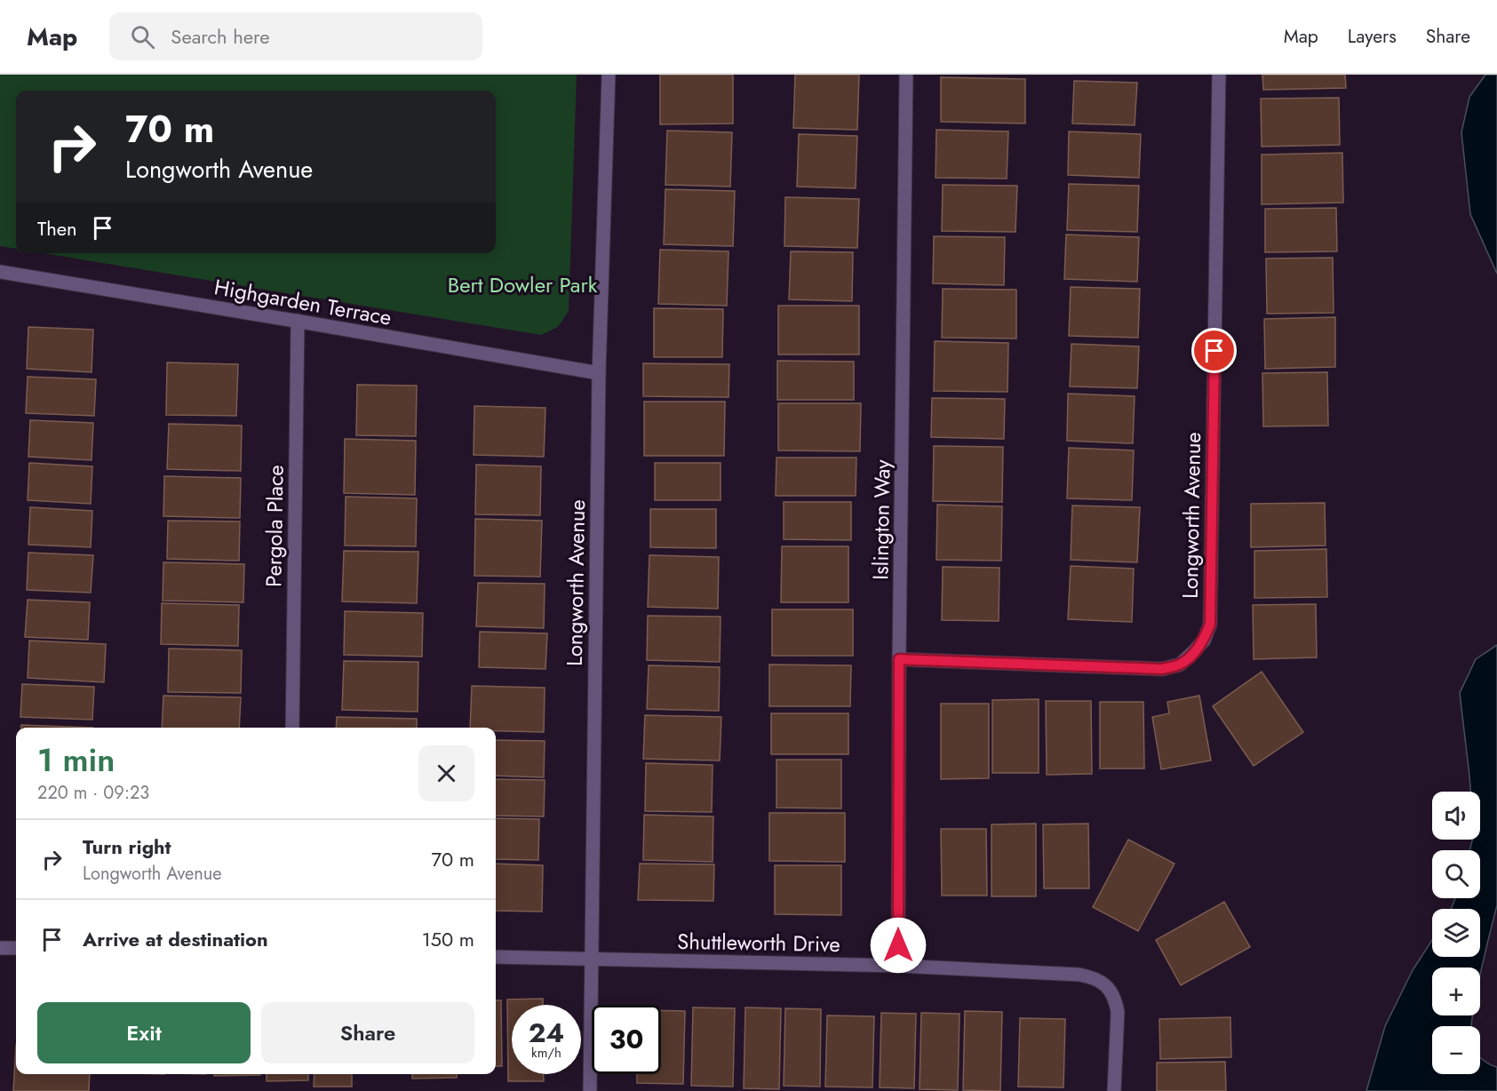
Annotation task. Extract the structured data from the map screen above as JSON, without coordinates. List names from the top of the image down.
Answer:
{
  "streets": {
    "street": [
      "Highgarden Terrace",
      "Longworth Avenue",
      "Islington Way",
      "Pergola Place",
      "Shuttleworth Drive"
    ]
  },
  "crossings": [
    ["Highgarden Terrace", "Longworth Avenue"],
    ["Highgarden Terrace", "Pergola Place"],
    ["Longworth Avenue", "Islington Way"],
    ["Longworth Avenue", "Shuttleworth Drive"],
    ["Islington Way", "Shuttleworth Drive"]
  ],
  "parks": ["Bert Dowler Park"],
  "page": {
    "header": "Map",
    "search": "Search here",
    "nav": ["Map", "Layers", "Share"],
    "turn": ["70 m", "Longworth Avenue"],
    "then": "Then",
    "heading": ["1 min", "220 m · 09:23"],
    "map_buttons": ["+", "−"],
    "list": [
      {
        "name": "Turn right",
        "note": "Longworth Avenue",
        "value": "70 m"
      },
      {
        "name": "Arrive at destination",
        "value": "150 m"
      }
    ],
    "buttons": ["Exit", "Share"],
    "speed": "24 km/h",
    "limit": "30"
  }
}
